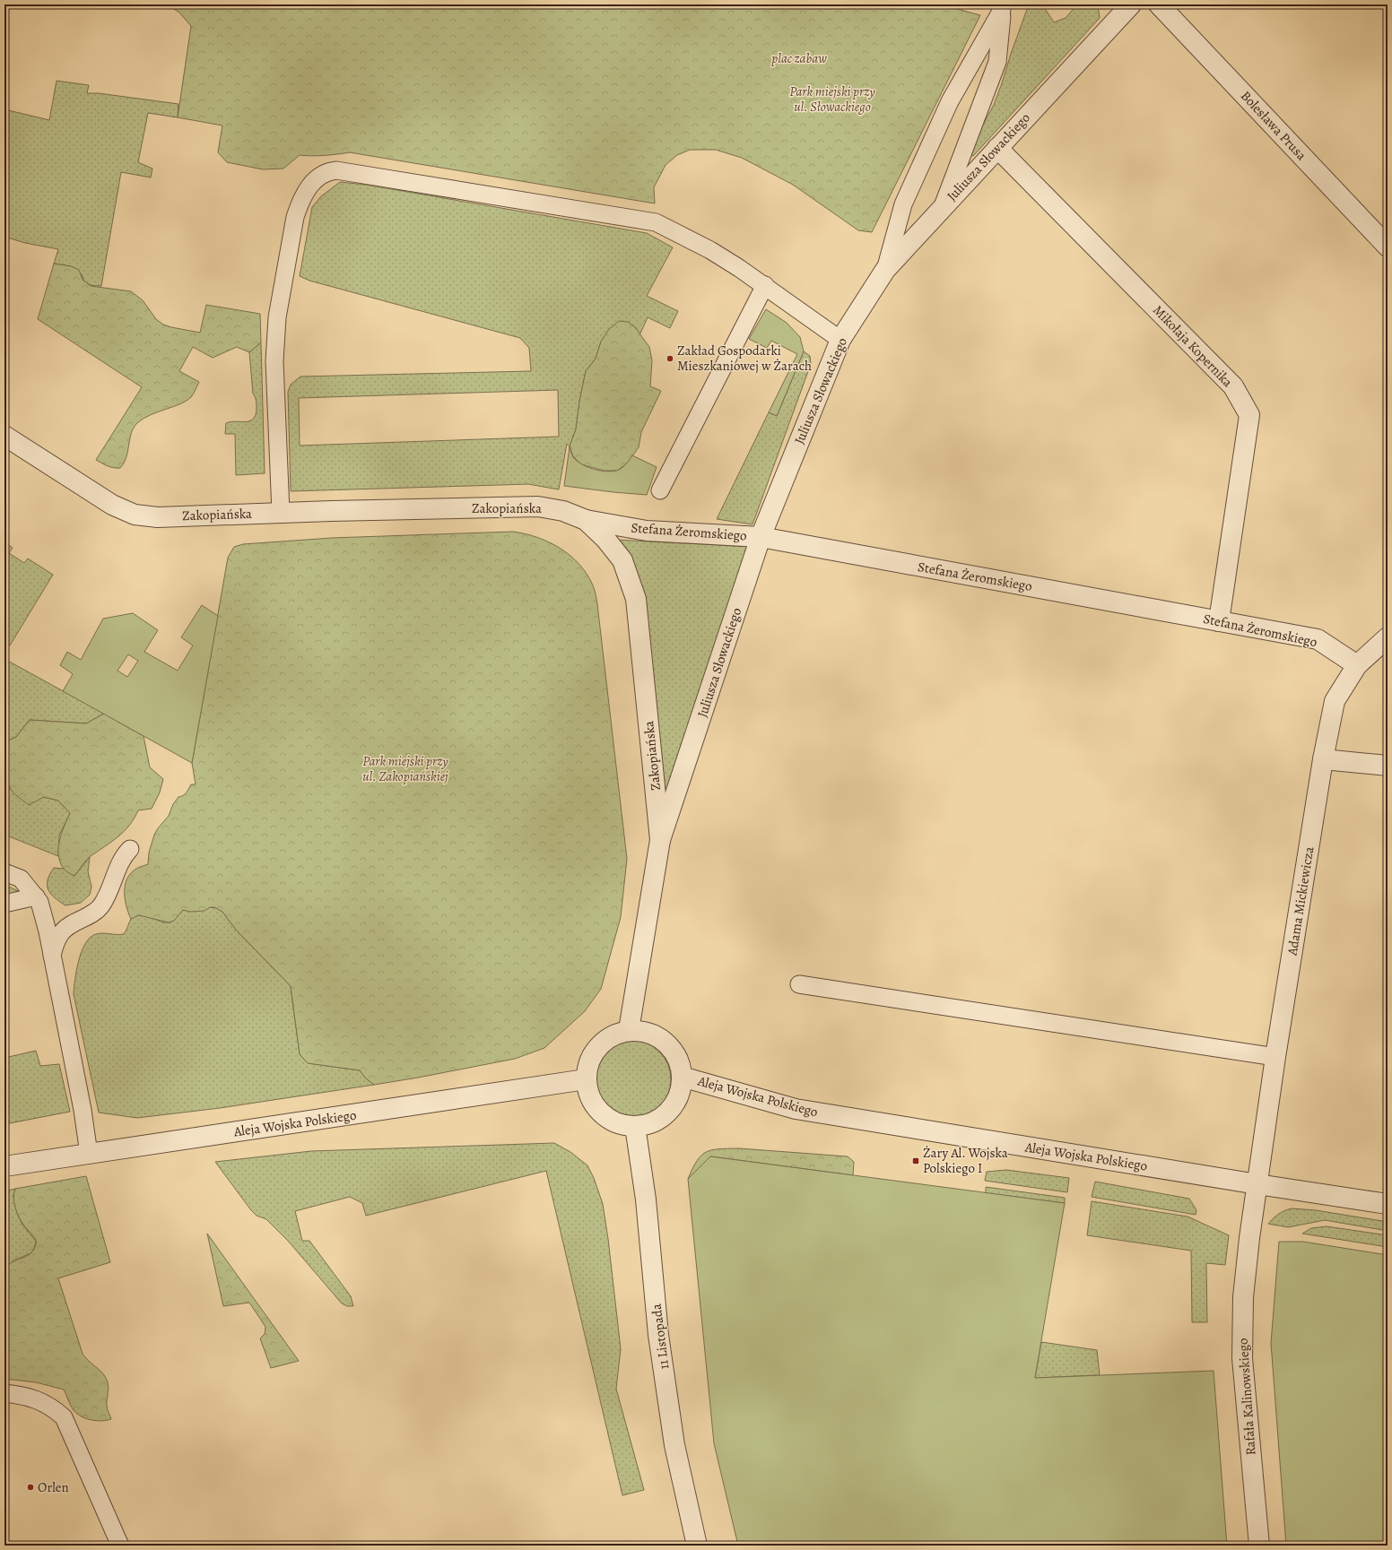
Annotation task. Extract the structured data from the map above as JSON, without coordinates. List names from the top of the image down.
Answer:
{
  "streets": {
    "street": [
      "Bolesława Prusa",
      "Juliusza Słowackiego",
      "Mikołaja Kopernika",
      "Zakopiańska",
      "Stefana Żeromskiego",
      "Adama Mickiewicza",
      "Aleja Wojska Polskiego",
      "11 Listopada",
      "Rafała Kalinowskiego"
    ]
  },
  "crossings": [
    ["Juliusza Słowackiego", "Mikołaja Kopernika"],
    ["Juliusza Słowackiego", "Zakopiańska"],
    ["Juliusza Słowackiego", "Stefana Żeromskiego"],
    ["Mikołaja Kopernika", "Stefana Żeromskiego"],
    ["Zakopiańska", "Stefana Żeromskiego"],
    ["Zakopiańska", "Aleja Wojska Polskiego"],
    ["Zakopiańska", "11 Listopada"],
    ["Stefana Żeromskiego", "Adama Mickiewicza"],
    ["Adama Mickiewicza", "Aleja Wojska Polskiego"],
    ["Adama Mickiewicza", "Rafała Kalinowskiego"],
    ["Aleja Wojska Polskiego", "11 Listopada"],
    ["Aleja Wojska Polskiego", "Rafała Kalinowskiego"]
  ],
  "parks": ["plac zabaw", "Park miejski przy ul. Słowackiego", "Park miejski przy ul. Zakopiańskiej"],
  "places": {
    "other": ["Zakład Gospodarki Mieszkaniowej w Żarach", "Orlen"],
    "transit": ["Żary Al. Wojska Polskiego I"]
  }
}
